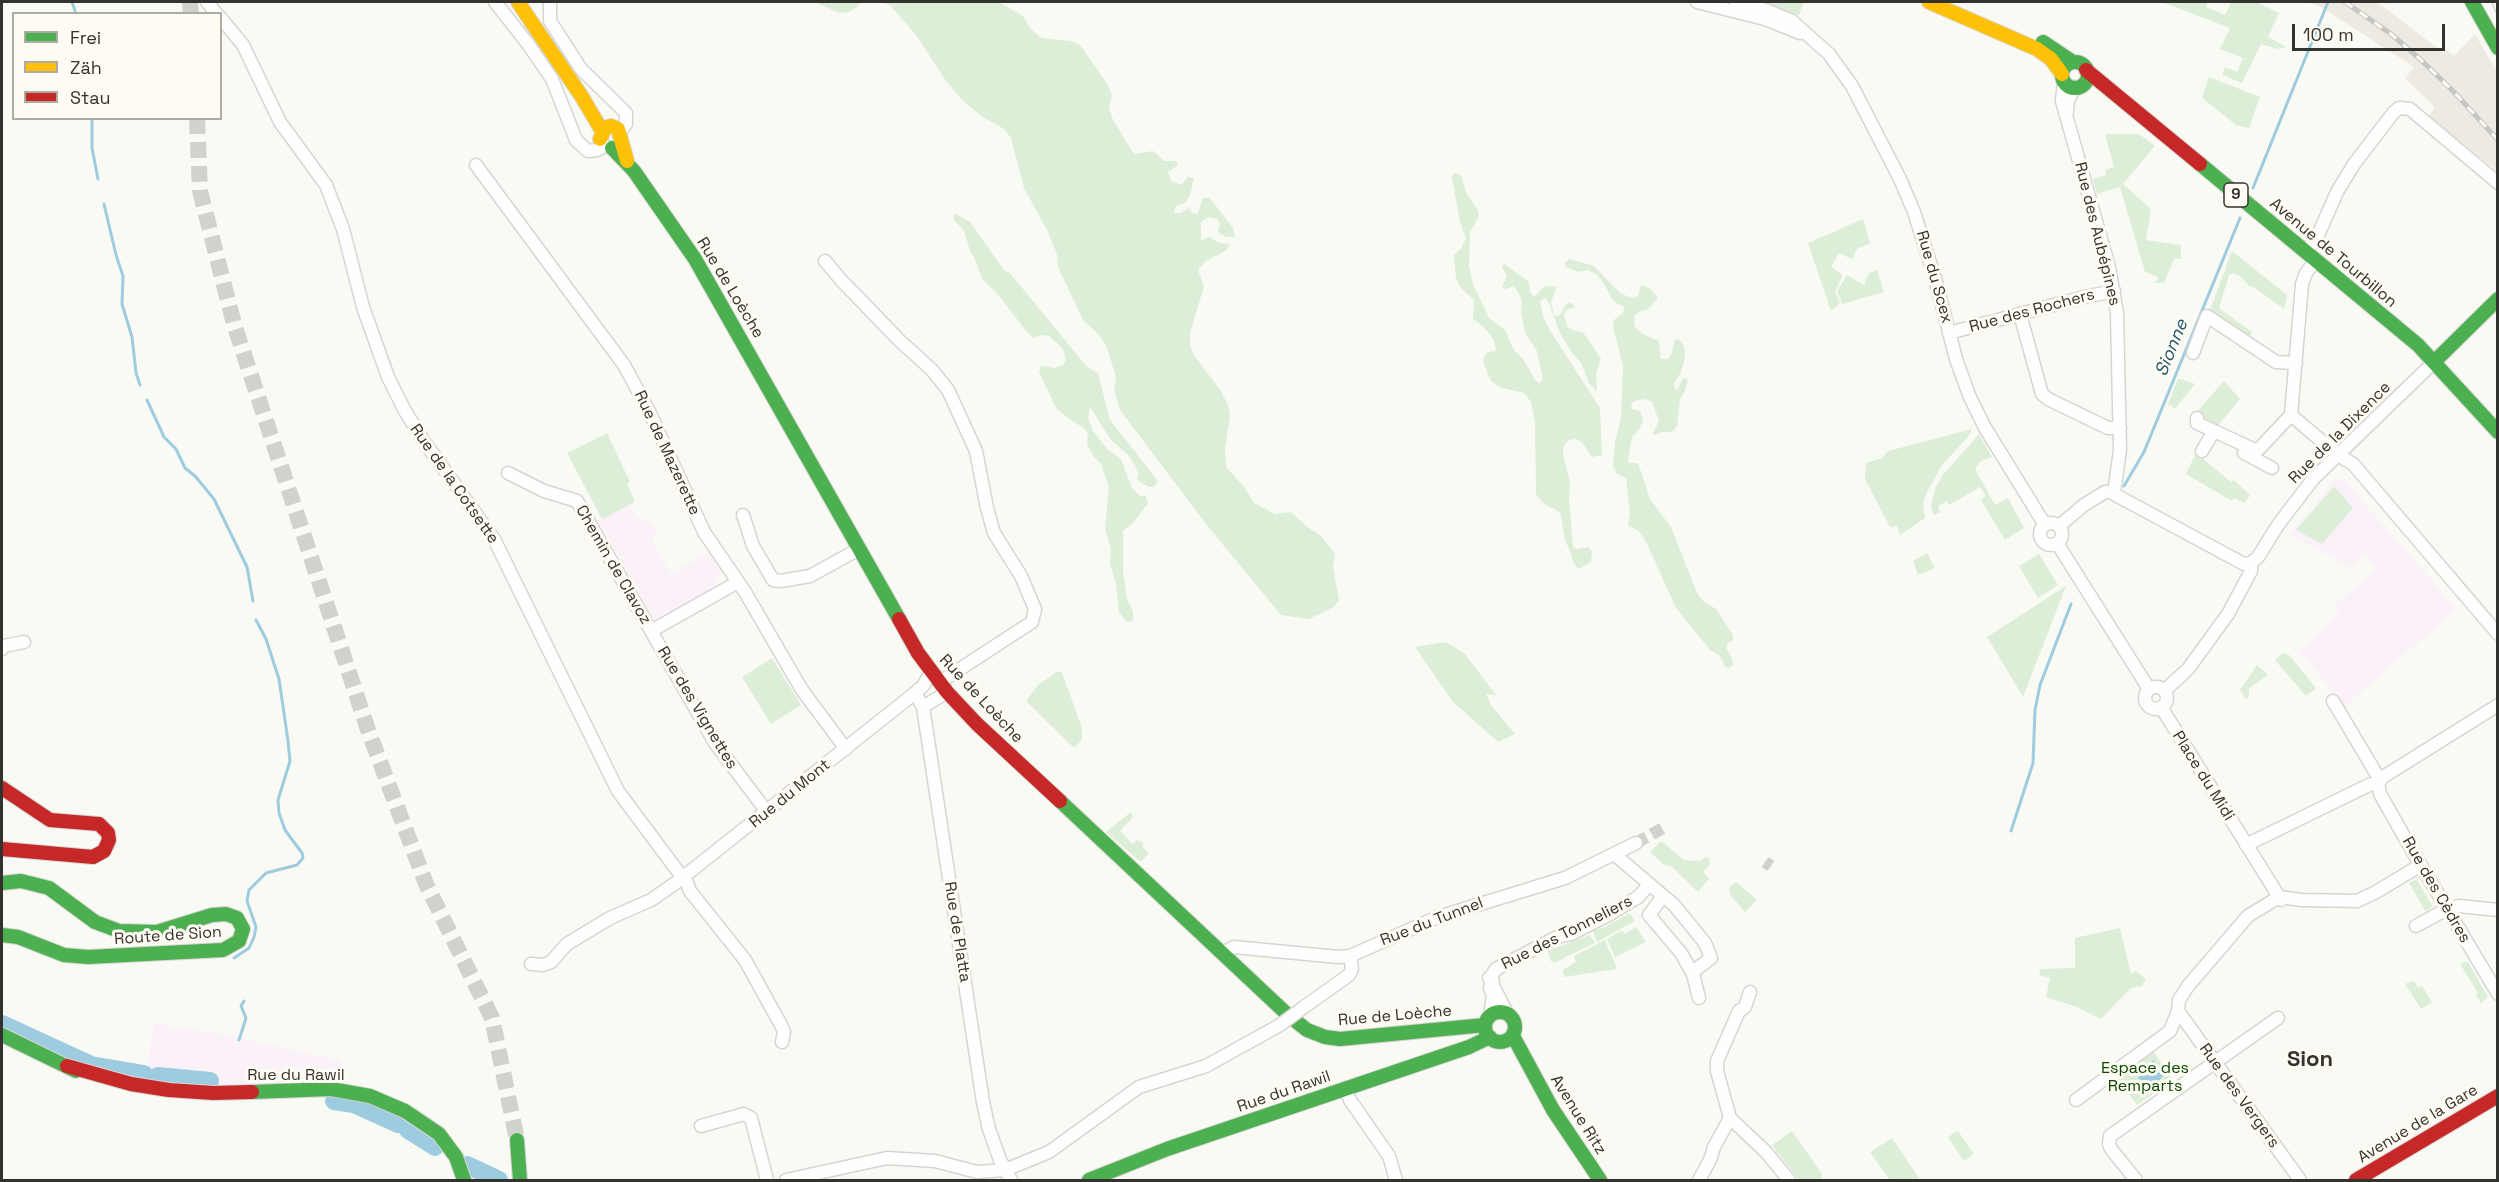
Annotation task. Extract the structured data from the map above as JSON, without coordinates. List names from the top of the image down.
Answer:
{
  "streets": {
    "street": [
      "9",
      "Rue des Aubépines",
      "Avenue de Tourbillon",
      "Rue du Scex",
      "Rue de Loèche",
      "Rue des Rochers",
      "Rue de la Dixence",
      "Rue de Mazerette",
      "Rue de la Cotsette",
      "Chemin de Clavoz",
      "Rue des Vignettes",
      "Place du Midi",
      "Rue du Mont",
      "Rue des Cèdres",
      "Rue du Tunnel",
      "Rue de Platta",
      "Rue des Tonneliers",
      "Route de Sion",
      "Rue du Rawil",
      "Rue des Vergers",
      "Avenue Ritz",
      "Avenue de la Gare"
    ]
  },
  "crossings": [
    ["Rue des Aubépines", "Avenue de Tourbillon"],
    ["Rue des Aubépines", "Rue des Rochers"],
    ["Avenue de Tourbillon", "Rue de la Dixence"],
    ["Rue du Scex", "Rue des Rochers"],
    ["Rue du Scex", "Rue de la Dixence"],
    ["Rue du Scex", "Place du Midi"],
    ["Rue de Loèche", "Rue du Mont"],
    ["Rue de Loèche", "Rue du Tunnel"],
    ["Rue de Loèche", "Rue des Tonneliers"],
    ["Rue de Loèche", "Rue du Rawil"],
    ["Rue de Loèche", "Avenue Ritz"],
    ["Rue de la Dixence", "Place du Midi"],
    ["Rue de Mazerette", "Rue du Mont"],
    ["Rue de la Cotsette", "Rue du Mont"],
    ["Chemin de Clavoz", "Rue des Vignettes"],
    ["Rue des Vignettes", "Rue du Mont"],
    ["Rue du Mont", "Rue de Platta"],
    ["Rue des Tonneliers", "Rue du Rawil"],
    ["Rue des Tonneliers", "Avenue Ritz"],
    ["Rue du Rawil", "Avenue Ritz"]
  ],
  "districts": ["Sion"],
  "water": ["Sionne"],
  "parks": ["Espace des Remparts"],
  "legend": ["Frei", "Zäh", "Stau"],
  "scale_bar": "100 m"
}
